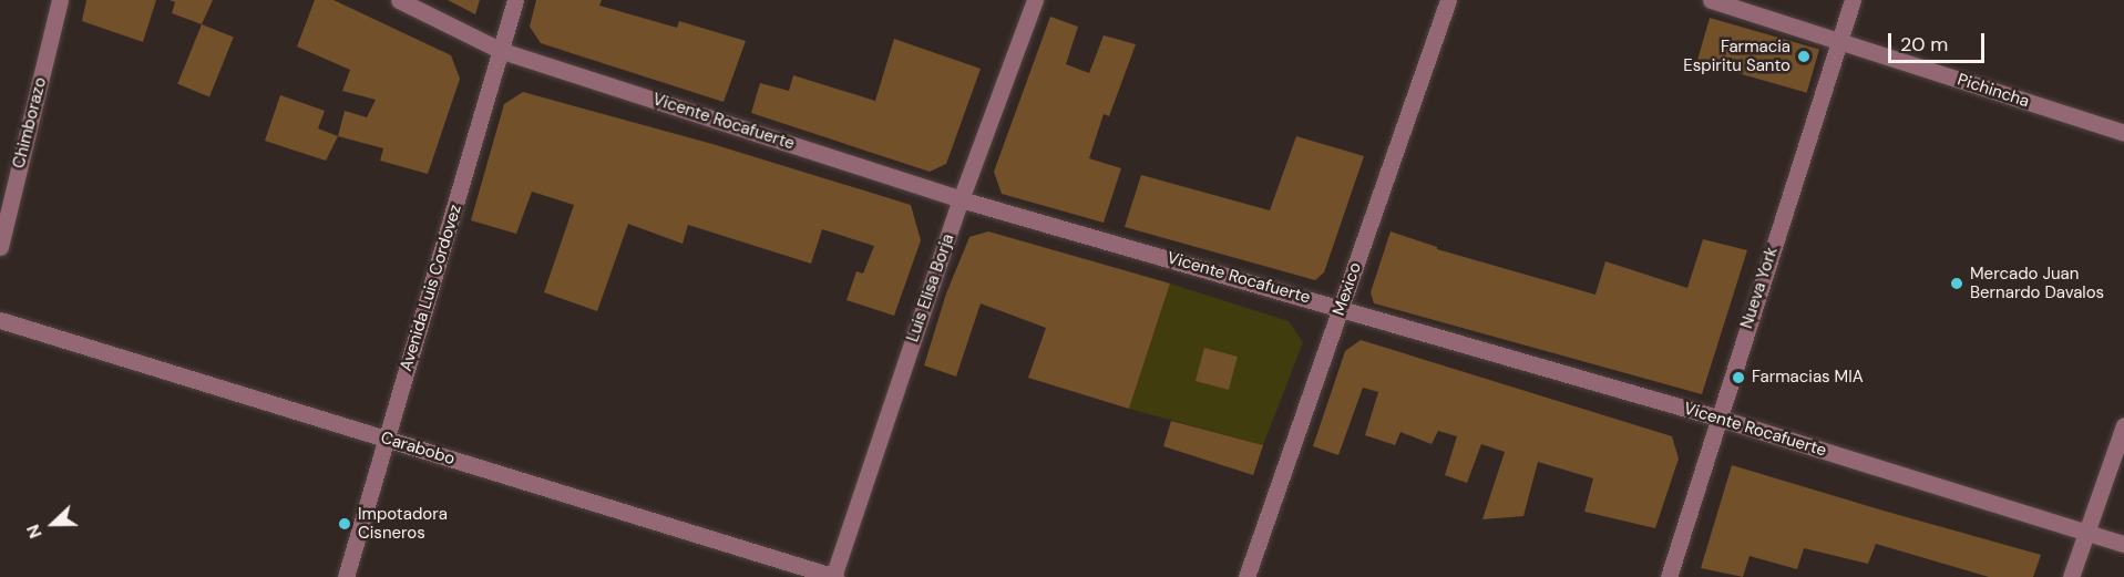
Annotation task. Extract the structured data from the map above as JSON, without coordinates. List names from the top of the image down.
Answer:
{
  "streets": {
    "street": [
      "Pichincha",
      "Vicente Rocafuerte",
      "Chimborazo",
      "Avenida Luis Cordovez",
      "Luis Elisa Borja",
      "Nueva York",
      "Mexico",
      "Carabobo"
    ]
  },
  "crossings": [
    ["Pichincha", "Nueva York"],
    ["Vicente Rocafuerte", "Avenida Luis Cordovez"],
    ["Vicente Rocafuerte", "Luis Elisa Borja"],
    ["Vicente Rocafuerte", "Nueva York"],
    ["Vicente Rocafuerte", "Mexico"],
    ["Avenida Luis Cordovez", "Carabobo"],
    ["Luis Elisa Borja", "Carabobo"]
  ],
  "places": [
    "Farmacia Espiritu Santo",
    "Mercado Juan Bernardo Davalos",
    "Farmacias MIA",
    "Impotadora Cisneros"
  ],
  "scale_bar": "20 m",
  "north": "left"
}
